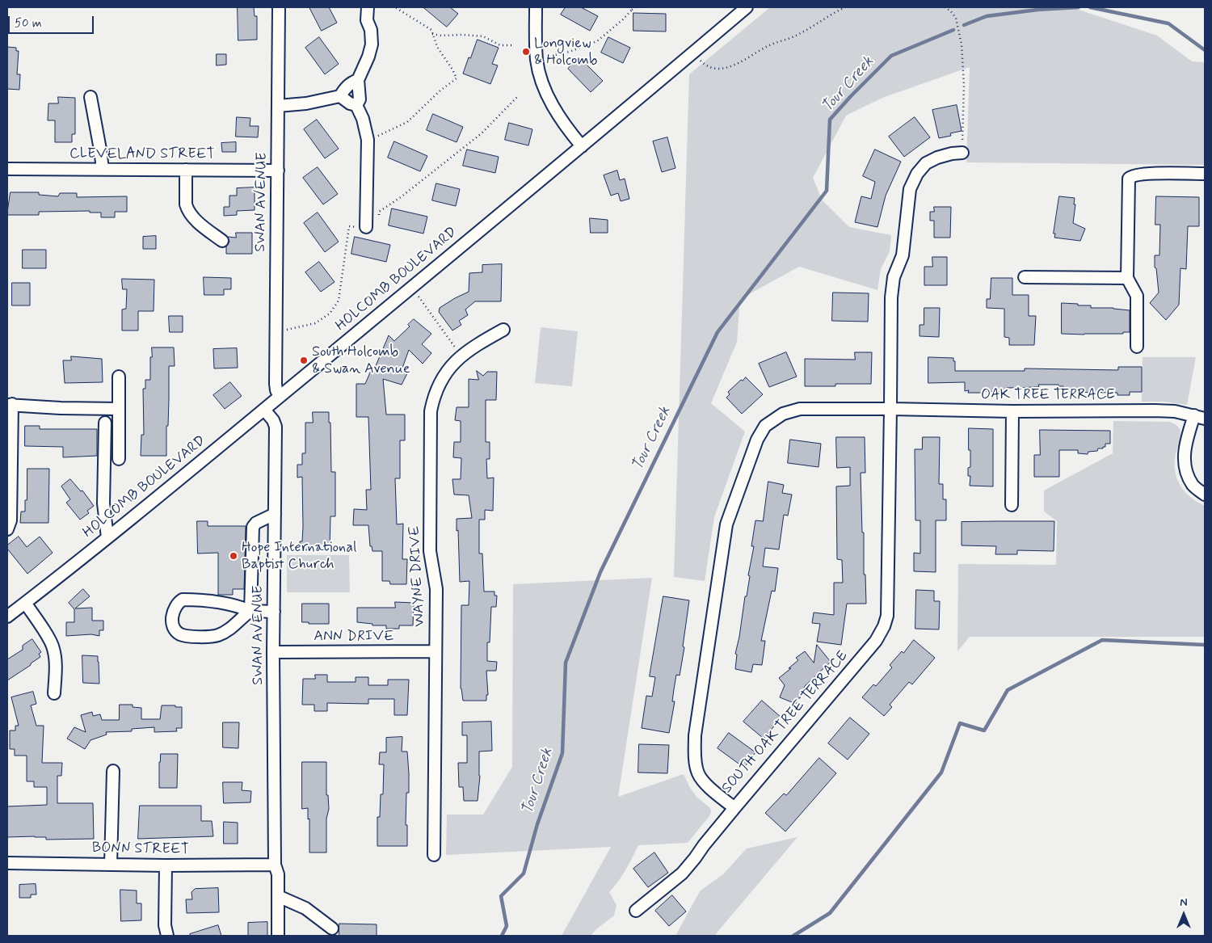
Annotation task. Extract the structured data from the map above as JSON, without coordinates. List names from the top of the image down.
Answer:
{
  "streets": {
    "street": [
      "CLEVELAND STREET",
      "SWAN AVENUE",
      "HOLCOMB BOULEVARD",
      "OAK TREE TERRACE",
      "WAYNE DRIVE",
      "ANN DRIVE",
      "SOUTH OAK TREE TERRACE",
      "BONN STREET"
    ]
  },
  "crossings": [
    ["CLEVELAND STREET", "SWAN AVENUE"],
    ["SWAN AVENUE", "HOLCOMB BOULEVARD"],
    ["SWAN AVENUE", "ANN DRIVE"],
    ["SWAN AVENUE", "BONN STREET"],
    ["OAK TREE TERRACE", "SOUTH OAK TREE TERRACE"],
    ["WAYNE DRIVE", "ANN DRIVE"]
  ],
  "water": ["Tour Creek"],
  "places": ["Longview & Holcomb", "South Holcomb & Swan Avenue", "Hope International Baptist Church"],
  "scale_bar": "50 m",
  "north": "top"
}
